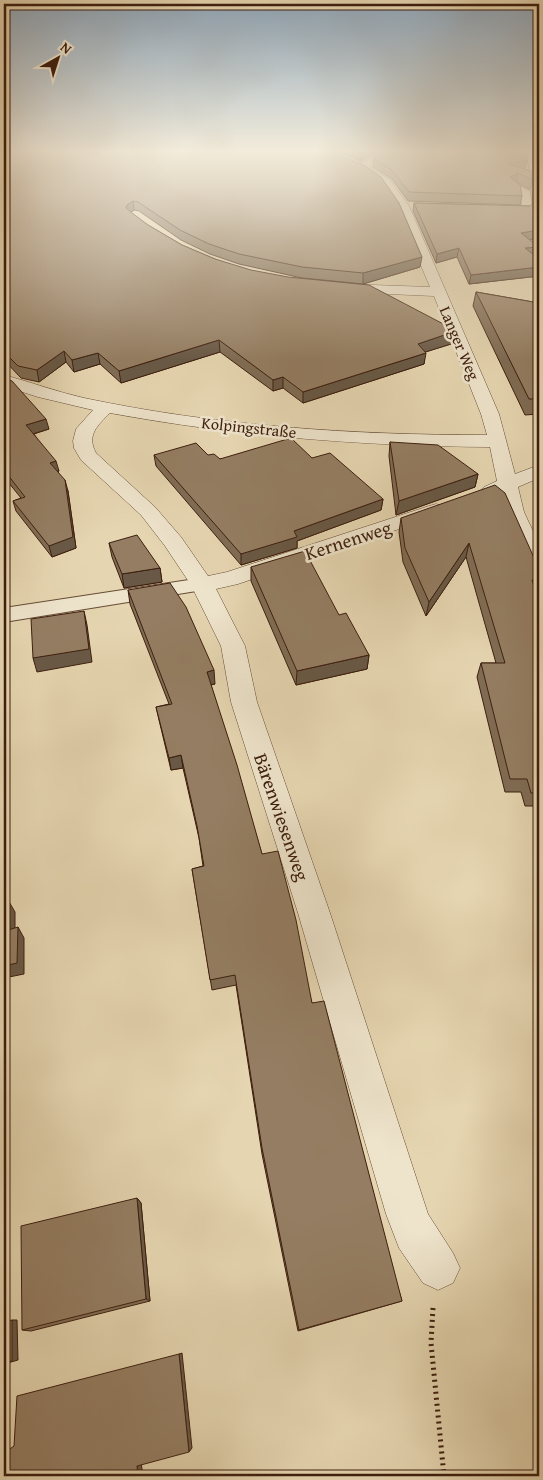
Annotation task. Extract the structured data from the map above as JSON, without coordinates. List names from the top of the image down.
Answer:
{
  "streets": {
    "street": [
      "Langer Weg",
      "Kolpingstraße",
      "Kernenweg",
      "Bärenwiesenweg"
    ]
  },
  "crossings": [
    ["Langer Weg", "Kolpingstraße"],
    ["Kolpingstraße", "Bärenwiesenweg"],
    ["Kernenweg", "Bärenwiesenweg"]
  ],
  "north": "top right"
}
